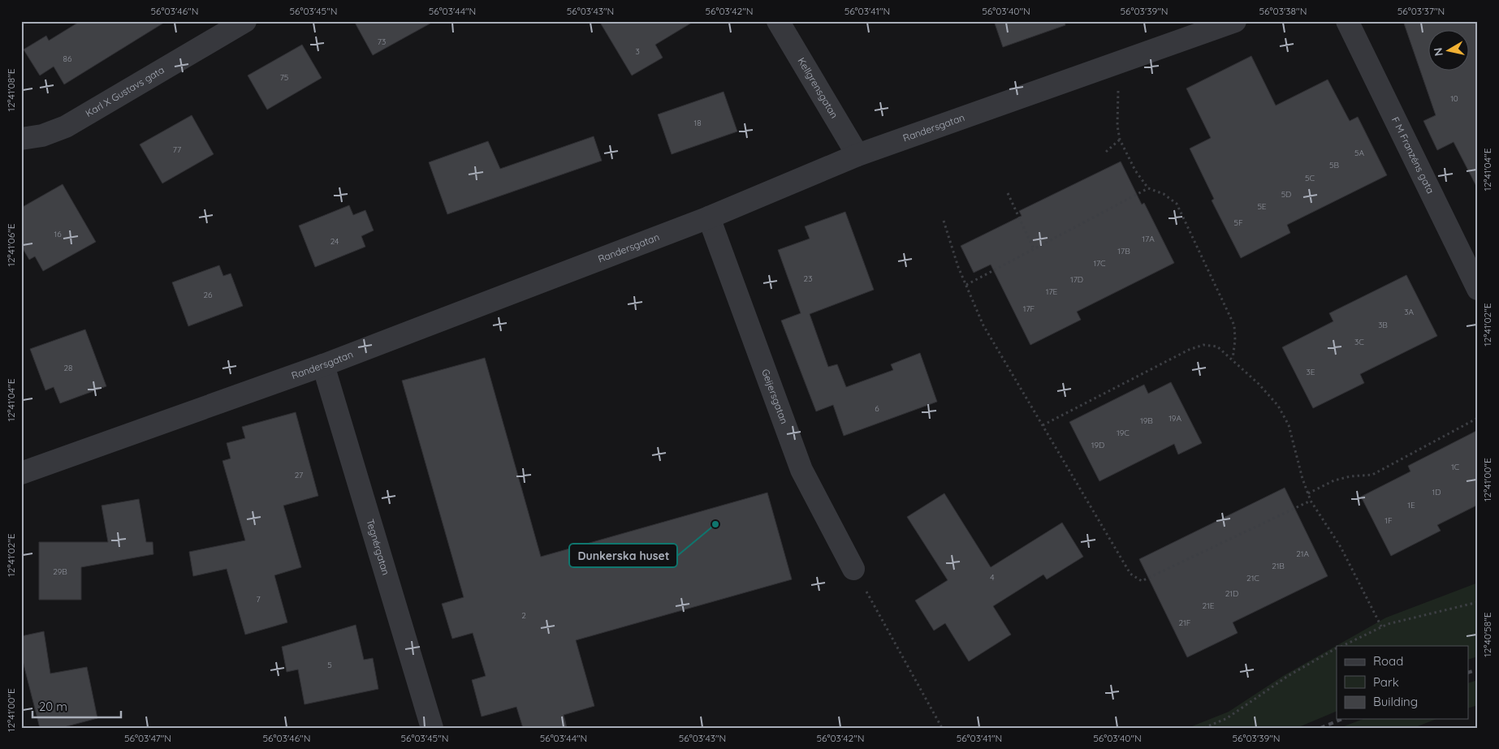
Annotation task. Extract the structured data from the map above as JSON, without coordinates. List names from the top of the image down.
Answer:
{
  "streets": {
    "street": [
      "Kellgrensgatan",
      "Karl X Gustavs gata",
      "Randersgatan",
      "F M Franzéns gata",
      "Geijersgatan",
      "Tegnérgatan"
    ]
  },
  "crossings": [
    ["Kellgrensgatan", "Randersgatan"],
    ["Randersgatan", "Geijersgatan"],
    ["Randersgatan", "Tegnérgatan"]
  ],
  "places": ["Dunkerska huset"],
  "house_numbers": [
    "73",
    "3",
    "86",
    "75",
    "10",
    "18",
    "77",
    "5A",
    "5B",
    "5C",
    "5D",
    "5E",
    "5F",
    "16",
    "17A",
    "24",
    "17B",
    "17C",
    "23",
    "17D",
    "17E",
    "26",
    "17F",
    "3A",
    "3B",
    "3C",
    "28",
    "3E",
    "6",
    "19A",
    "19B",
    "19C",
    "19D",
    "1C",
    "27",
    "1D",
    "1E",
    "1F",
    "21A",
    "21B",
    "29B",
    "4",
    "21C",
    "21D",
    "7",
    "21E",
    "2",
    "21F",
    "5"
  ],
  "legend": ["Road", "Park", "Building"],
  "scale_bar": "20 m",
  "north": "left",
  "coordinates": [
    "56°03'46\"N",
    "56°03'45\"N",
    "56°03'44\"N",
    "56°03'43\"N",
    "56°03'42\"N",
    "56°03'41\"N",
    "56°03'40\"N",
    "56°03'39\"N",
    "56°03'38\"N",
    "56°03'37\"N",
    "12°41'08\"E",
    "12°41'04\"E",
    "12°41'06\"E",
    "12°41'02\"E",
    "12°41'00\"E",
    "12°40'58\"E",
    "56°03'47\"N"
  ]
}
